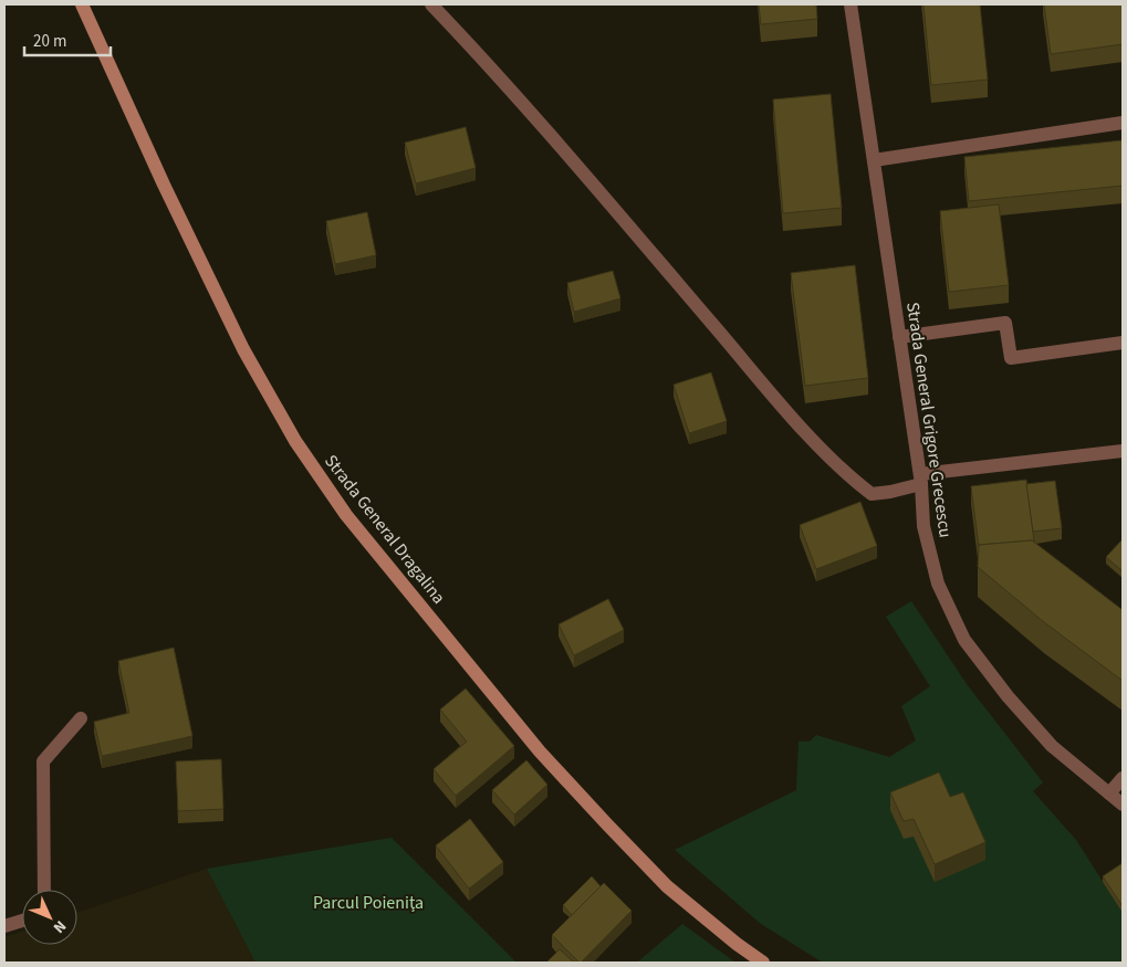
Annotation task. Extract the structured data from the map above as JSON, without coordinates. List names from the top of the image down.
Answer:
{
  "streets": {
    "main road": ["Strada General Dragalina"],
    "street": ["Strada General Grigore Grecescu"]
  },
  "parks": ["Parcul Poieniţa"],
  "scale_bar": "20 m",
  "north": "bottom right"
}
